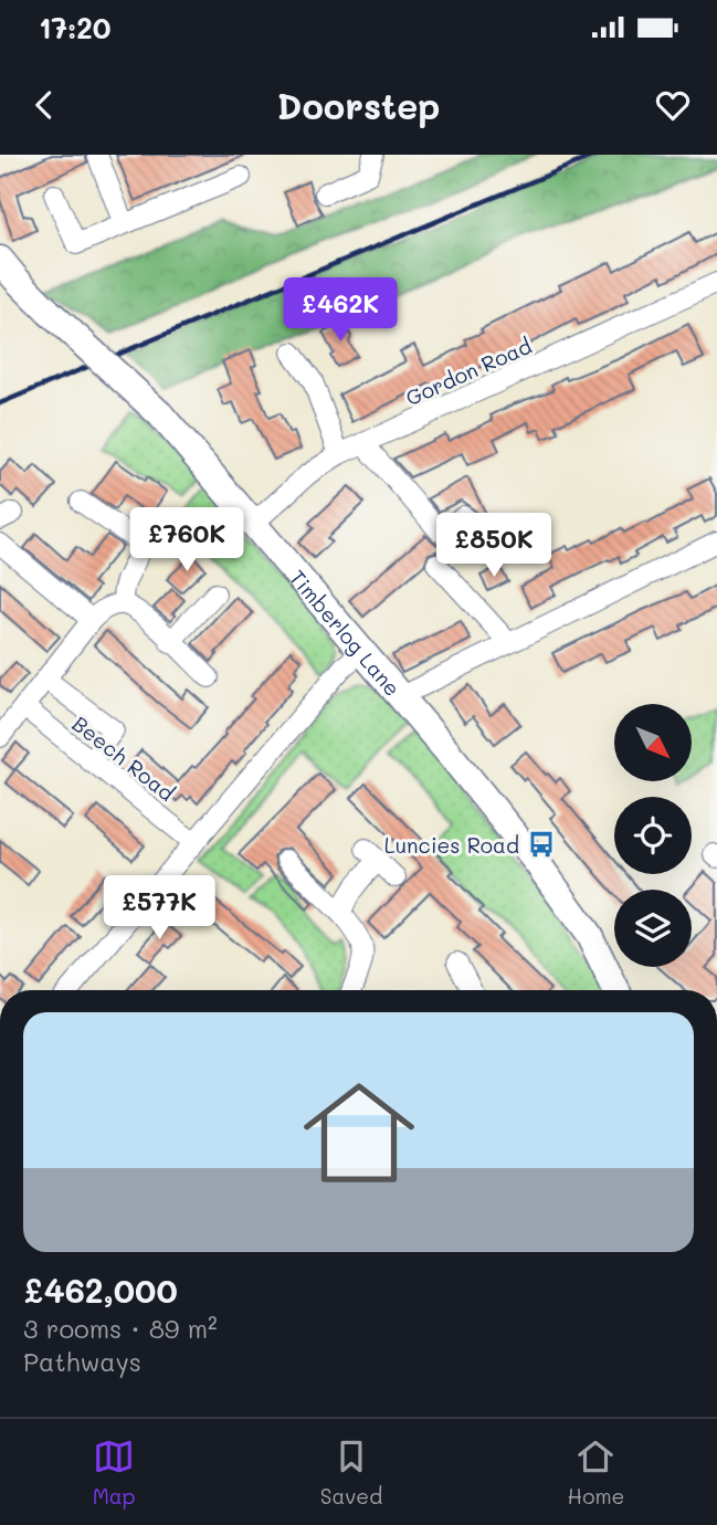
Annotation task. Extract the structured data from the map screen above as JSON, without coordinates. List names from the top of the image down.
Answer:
{
  "streets": {
    "main road": ["Timberlog Lane"],
    "street": ["Gordon Road", "Beech Road"]
  },
  "crossings": [
    ["Gordon Road", "Timberlog Lane"]
  ],
  "places": {
    "bus stop": ["Luncies Road"]
  },
  "north": "bottom right",
  "page": {
    "status": "17:20",
    "header": "Doorstep",
    "price": [
      "£462K",
      "£760K",
      "£850K",
      "£577K"
    ],
    "list": [
      {
        "name": "£462,000",
        "note": "3 rooms · 89 m² · Pathways"
      }
    ],
    "tabs": ["Map", "Saved", "Home"]
  }
}
